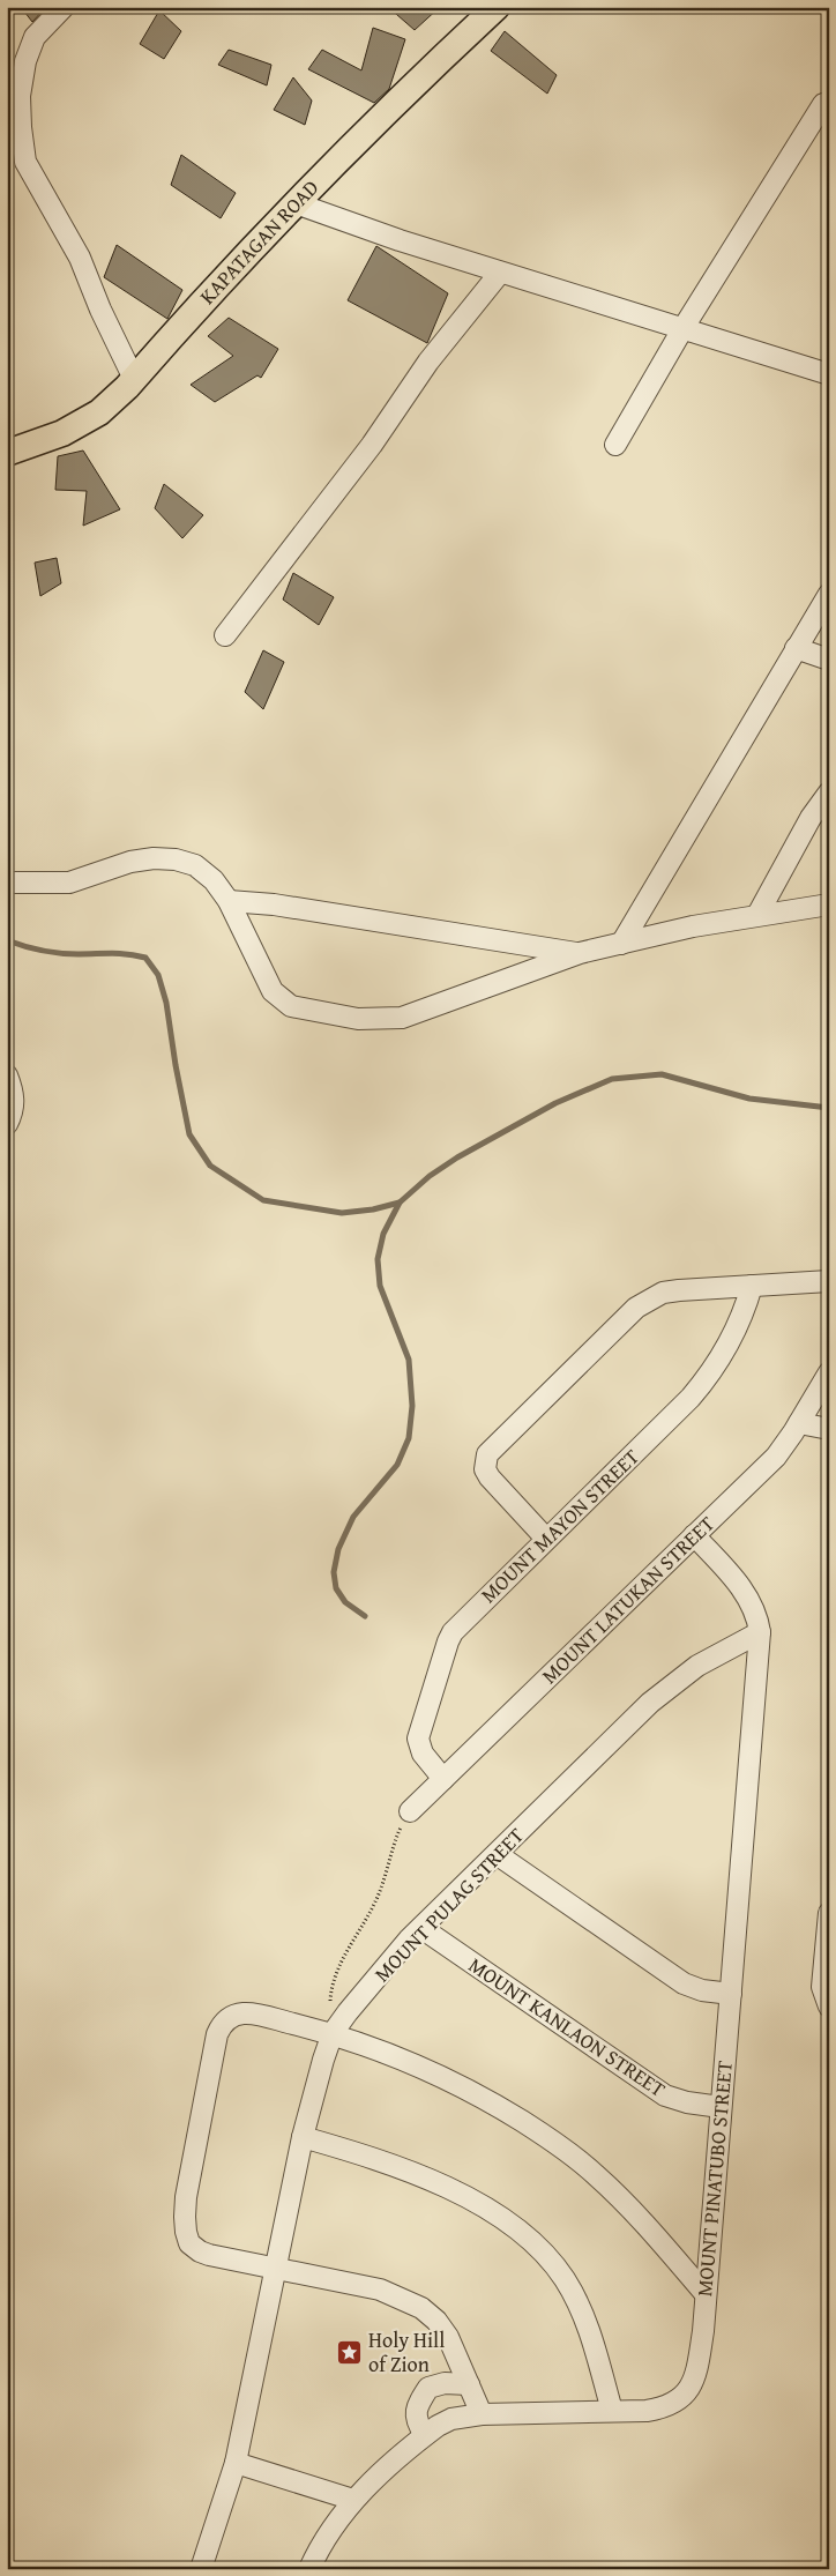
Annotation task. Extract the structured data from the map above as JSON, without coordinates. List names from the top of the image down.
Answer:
{
  "streets": {
    "main road": ["KAPATAGAN ROAD"],
    "street": [
      "MOUNT MAYON STREET",
      "MOUNT LATUKAN STREET",
      "MOUNT PULAG STREET",
      "MOUNT KANLAON STREET",
      "MOUNT PINATUBO STREET"
    ]
  },
  "crossings": [
    ["MOUNT MAYON STREET", "MOUNT LATUKAN STREET"],
    ["MOUNT LATUKAN STREET", "MOUNT PINATUBO STREET"],
    ["MOUNT PULAG STREET", "MOUNT KANLAON STREET"],
    ["MOUNT PULAG STREET", "MOUNT PINATUBO STREET"],
    ["MOUNT KANLAON STREET", "MOUNT PINATUBO STREET"]
  ],
  "places": {
    "place": ["Holy Hill of Zion"]
  }
}
